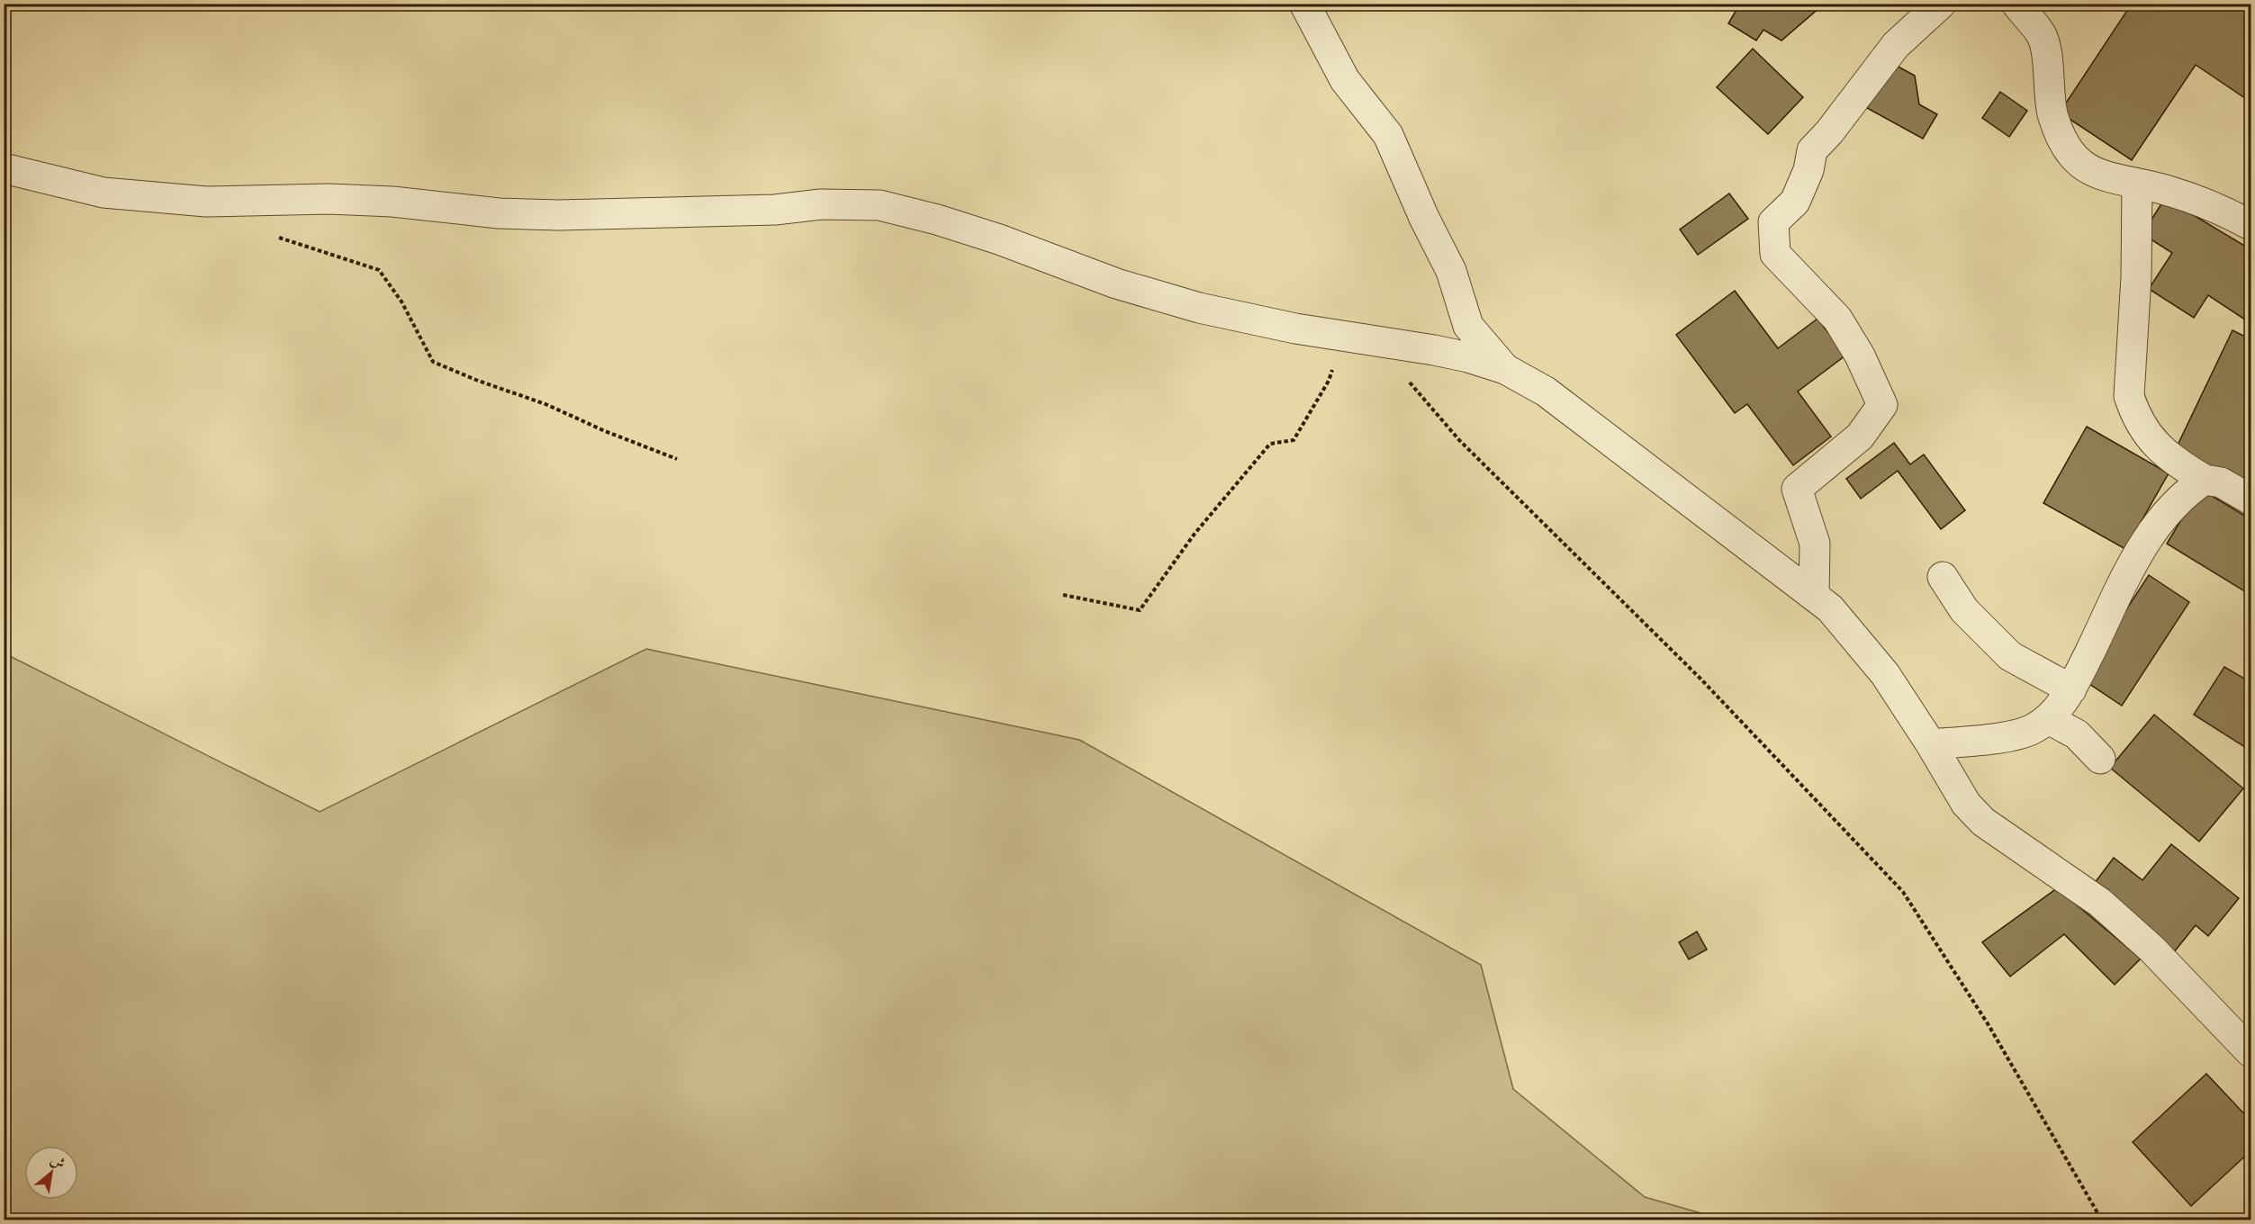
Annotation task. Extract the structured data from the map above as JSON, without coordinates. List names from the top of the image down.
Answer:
{
  "north": "top right"
}
